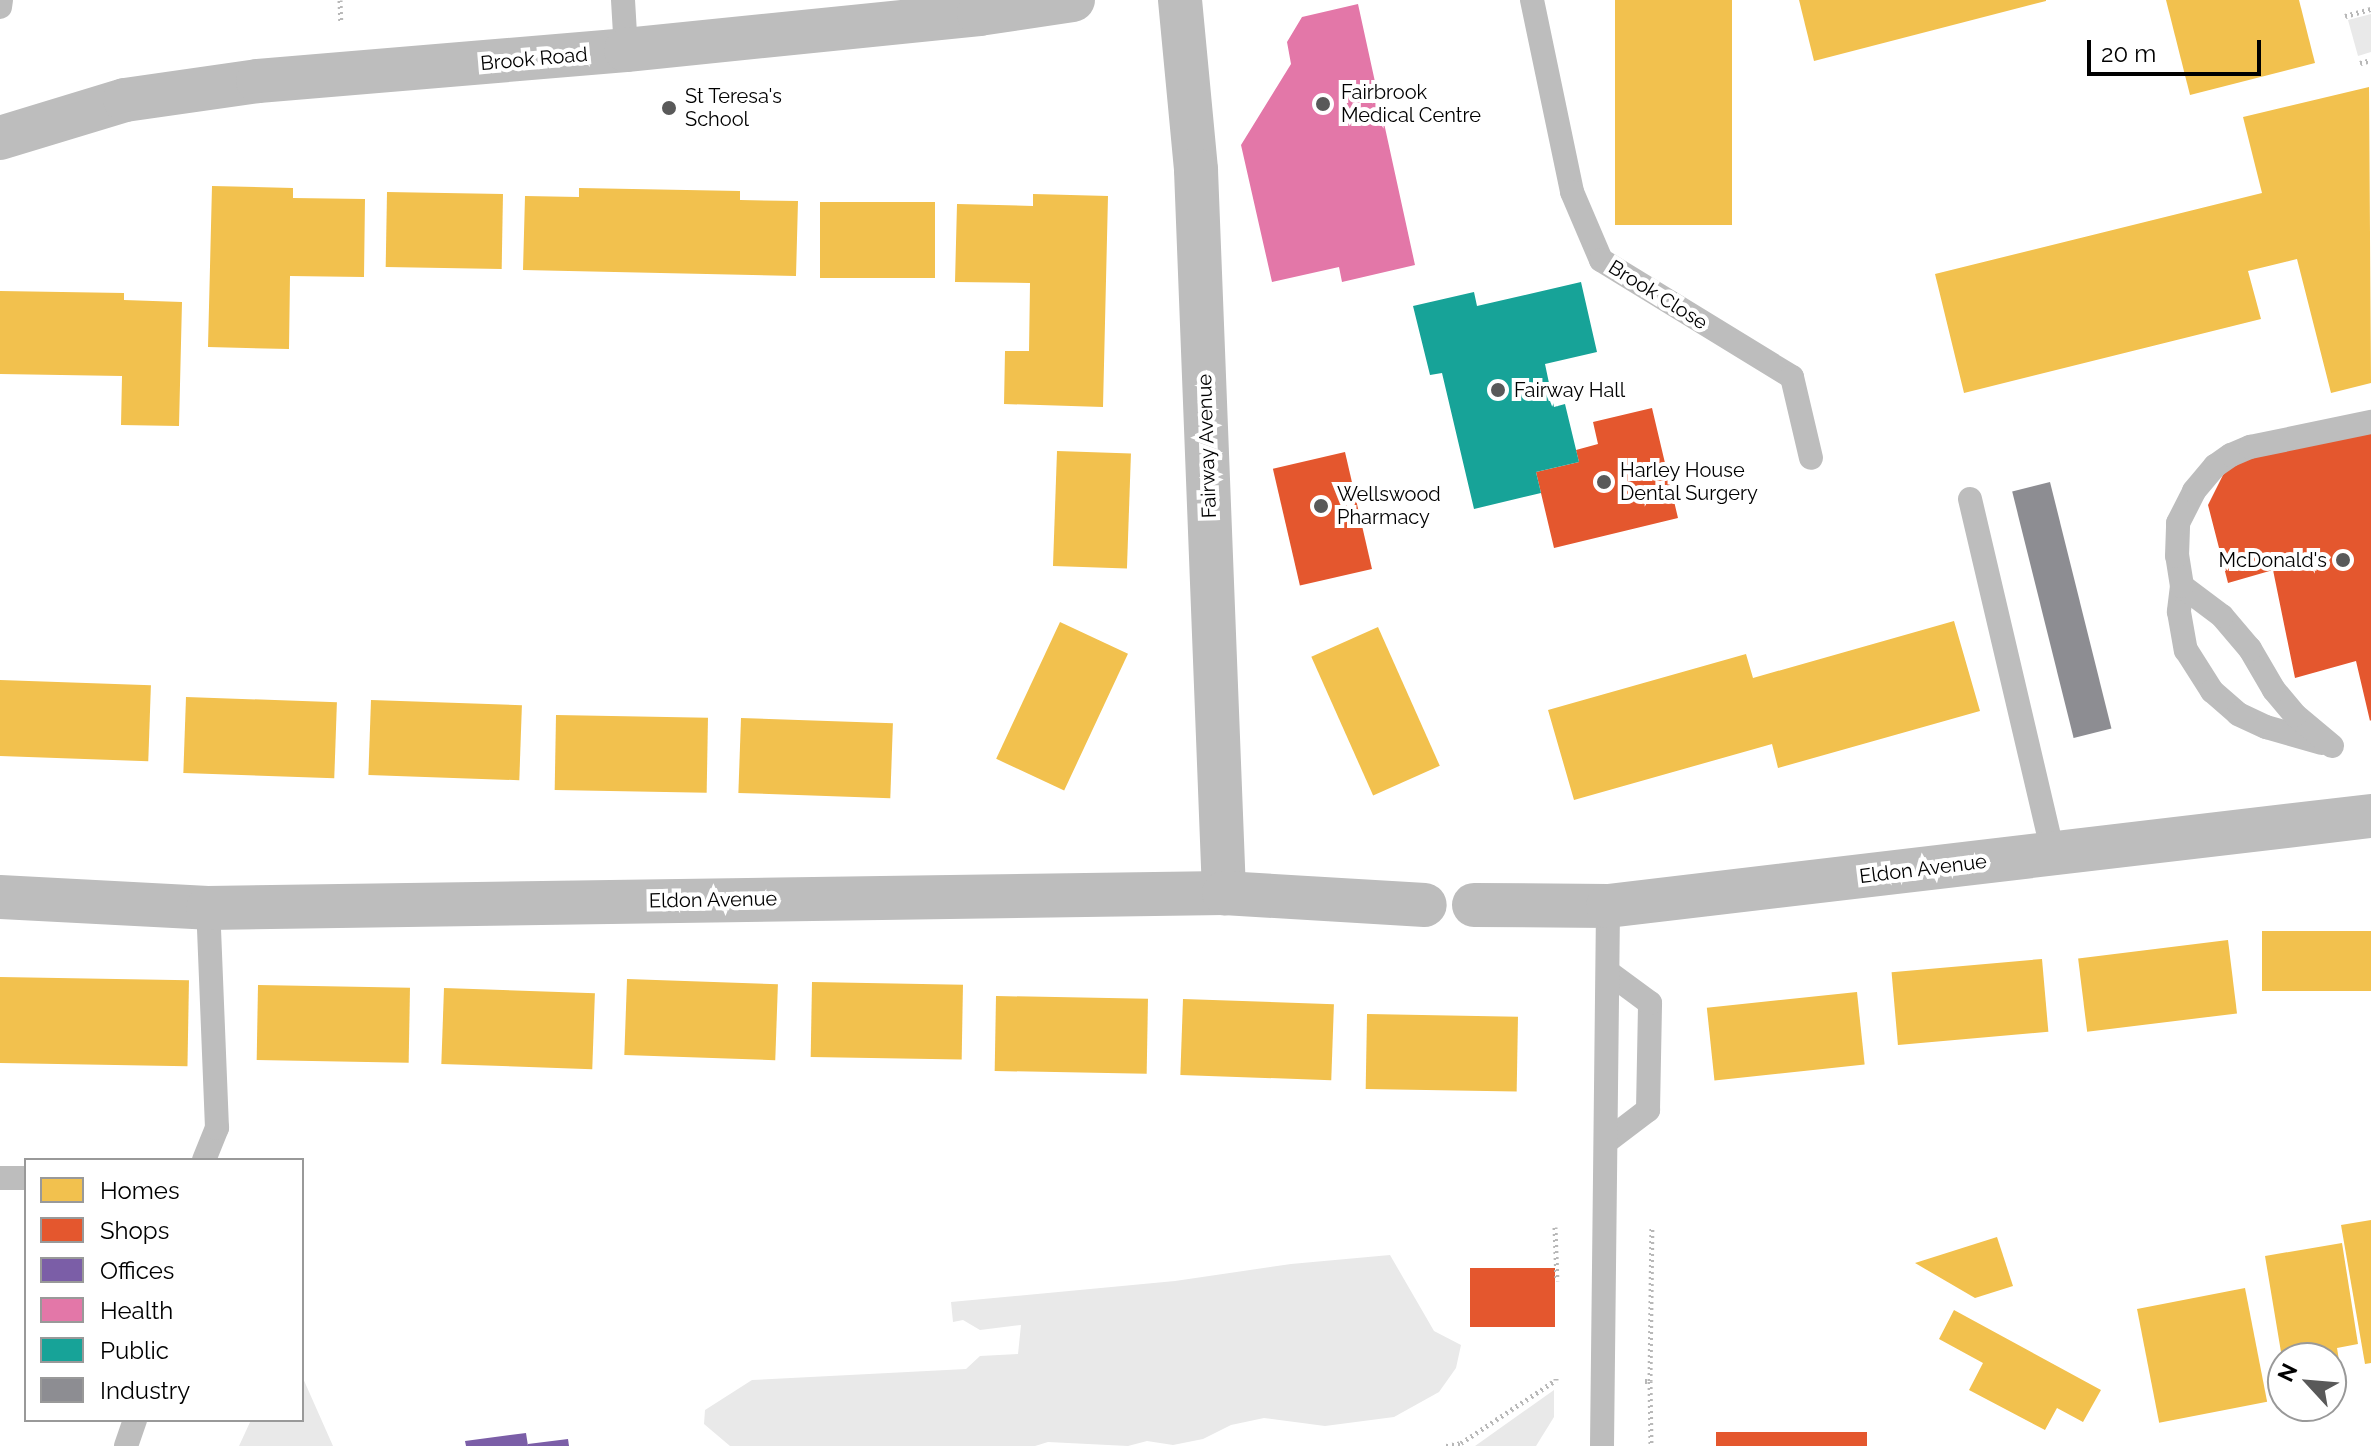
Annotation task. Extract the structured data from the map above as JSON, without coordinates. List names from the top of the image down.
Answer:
{
  "streets": {
    "street": ["Brook Road", "Fairway Avenue", "Eldon Avenue"],
    "lane": ["Brook Close"]
  },
  "crossings": [
    ["Fairway Avenue", "Eldon Avenue"]
  ],
  "places": [
    "Fairbrook Medical Centre",
    "St Teresa's School",
    "Fairway Hall",
    "Harley House Dental Surgery",
    "Wellswood Pharmacy",
    "McDonald's"
  ],
  "legend": [
    "Homes",
    "Shops",
    "Offices",
    "Health",
    "Public",
    "Industry"
  ],
  "scale_bar": "20 m",
  "north": "top left"
}
